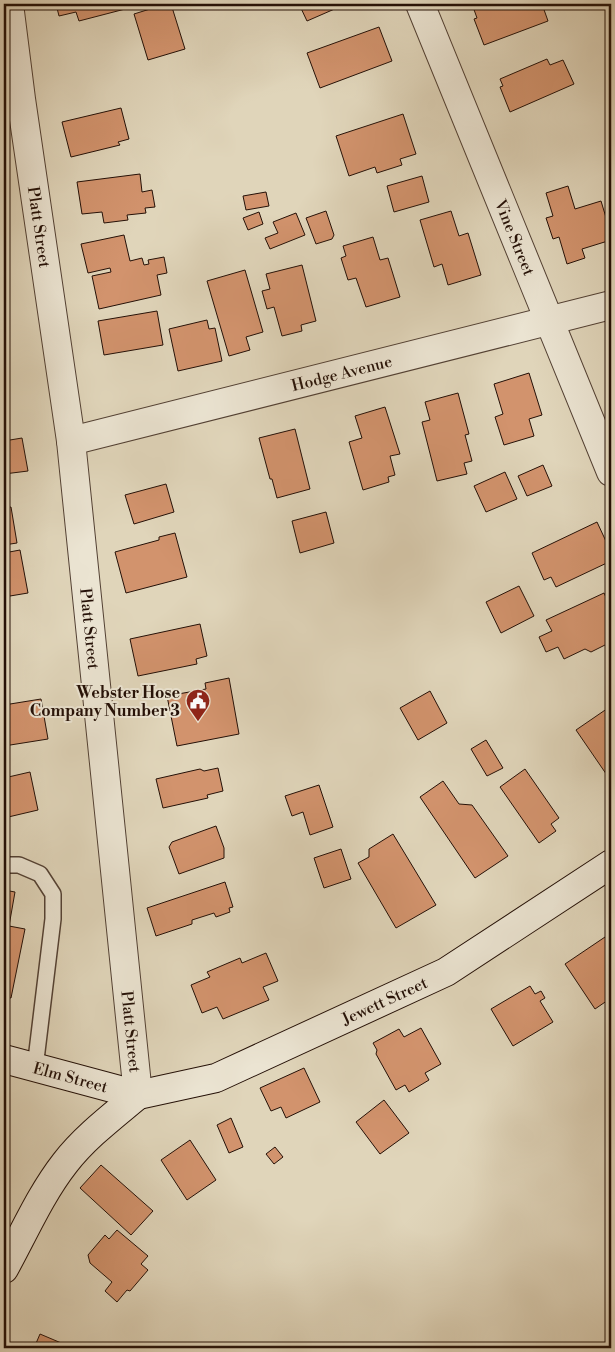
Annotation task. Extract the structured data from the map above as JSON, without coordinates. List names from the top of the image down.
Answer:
{
  "streets": {
    "street": [
      "Platt Street",
      "Vine Street",
      "Hodge Avenue",
      "Jewett Street",
      "Elm Street"
    ]
  },
  "crossings": [
    ["Platt Street", "Hodge Avenue"],
    ["Platt Street", "Jewett Street"],
    ["Platt Street", "Elm Street"],
    ["Vine Street", "Hodge Avenue"],
    ["Jewett Street", "Elm Street"]
  ],
  "places": {
    "public building": ["Webster Hose Company Number 3"]
  }
}
